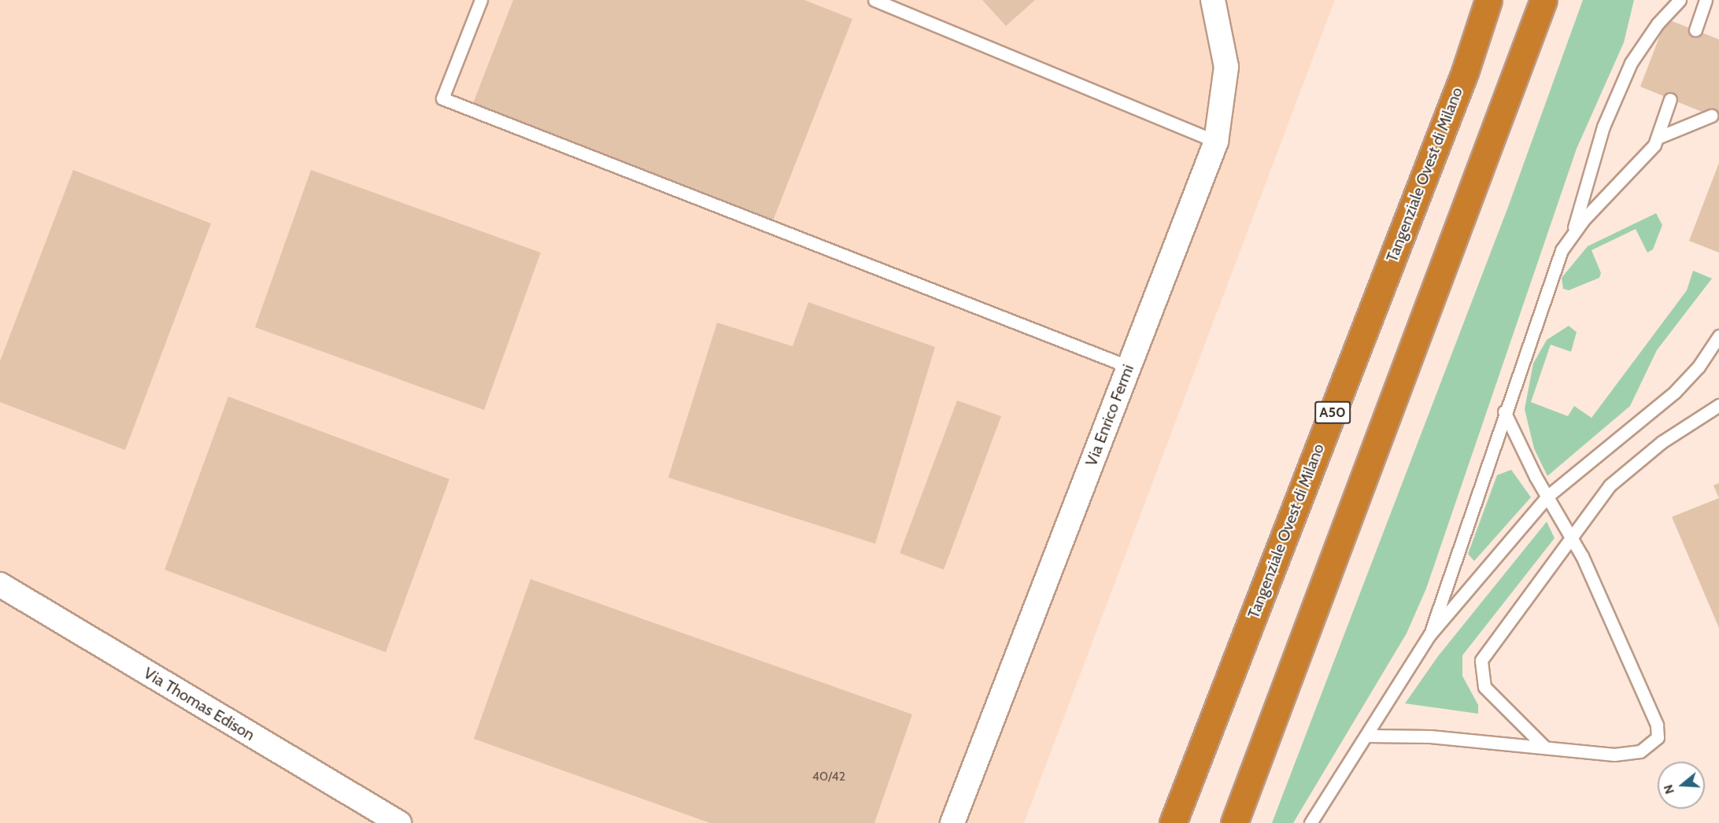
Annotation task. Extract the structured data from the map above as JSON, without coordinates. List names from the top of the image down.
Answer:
{
  "streets": {
    "highway": ["Tangenziale Ovest di Milano", "A50"],
    "street": ["Via Enrico Fermi", "Via Thomas Edison"]
  },
  "house_numbers": ["40/42"],
  "north": "left"
}
